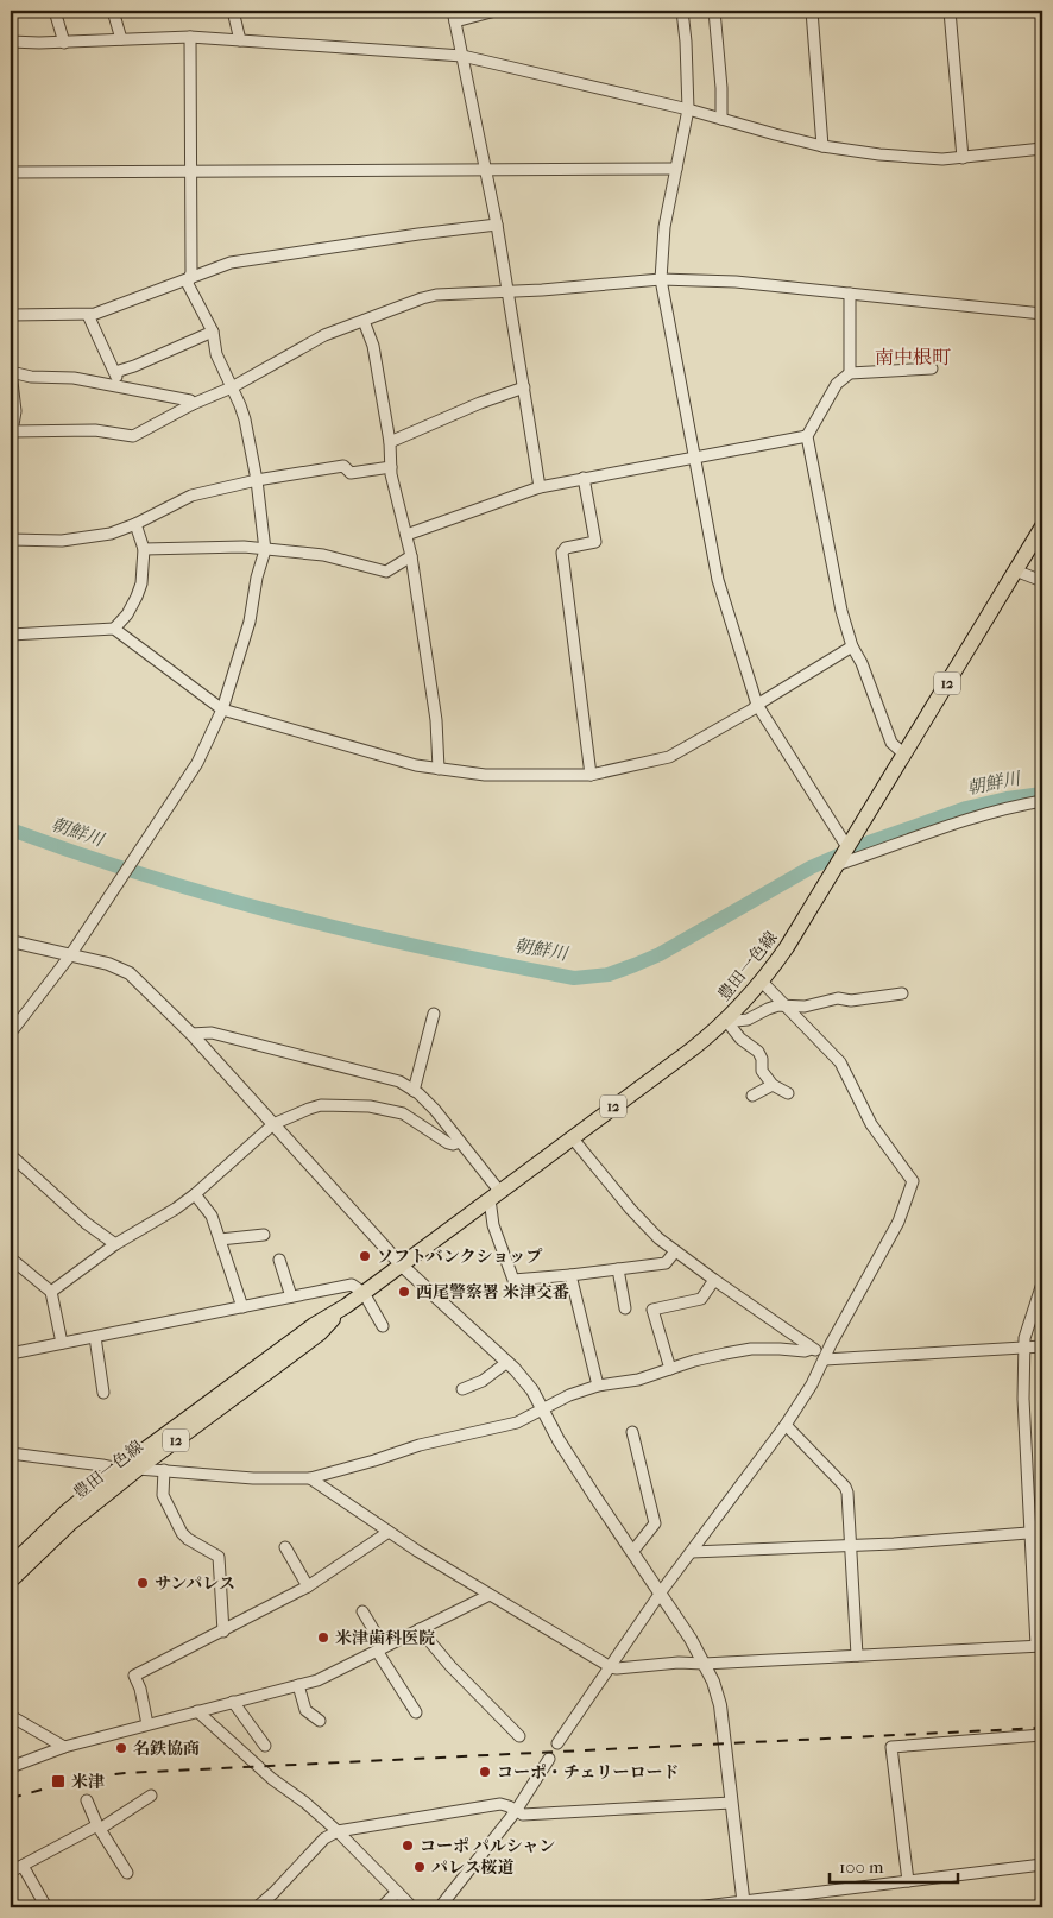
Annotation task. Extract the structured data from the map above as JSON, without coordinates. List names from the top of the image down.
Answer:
{
  "streets": {
    "main road": ["12", "豊田一色線"]
  },
  "districts": ["南中根町"],
  "water": ["朝鮮川"],
  "places": {
    "other": [
      "ソフトバンクショップ",
      "西尾警察署 米津交番",
      "サンパレス",
      "米津歯科医院",
      "名鉄協商",
      "コーポ・チェリーロード",
      "コーポ パルシャン",
      "パレス桜道"
    ],
    "transit": ["米津"]
  },
  "scale_bar": "100 m"
}
